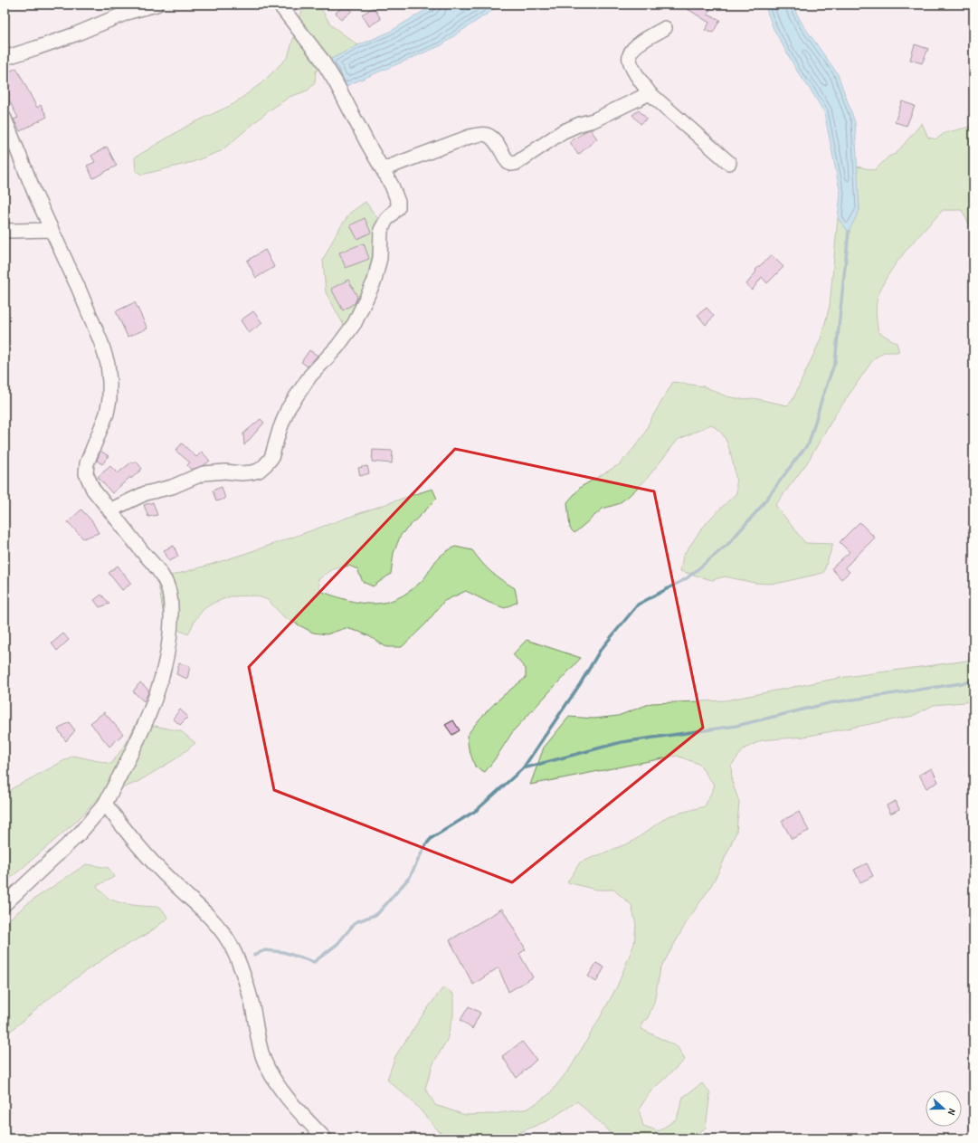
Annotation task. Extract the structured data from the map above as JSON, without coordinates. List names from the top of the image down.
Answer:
{
  "north": "right"
}
